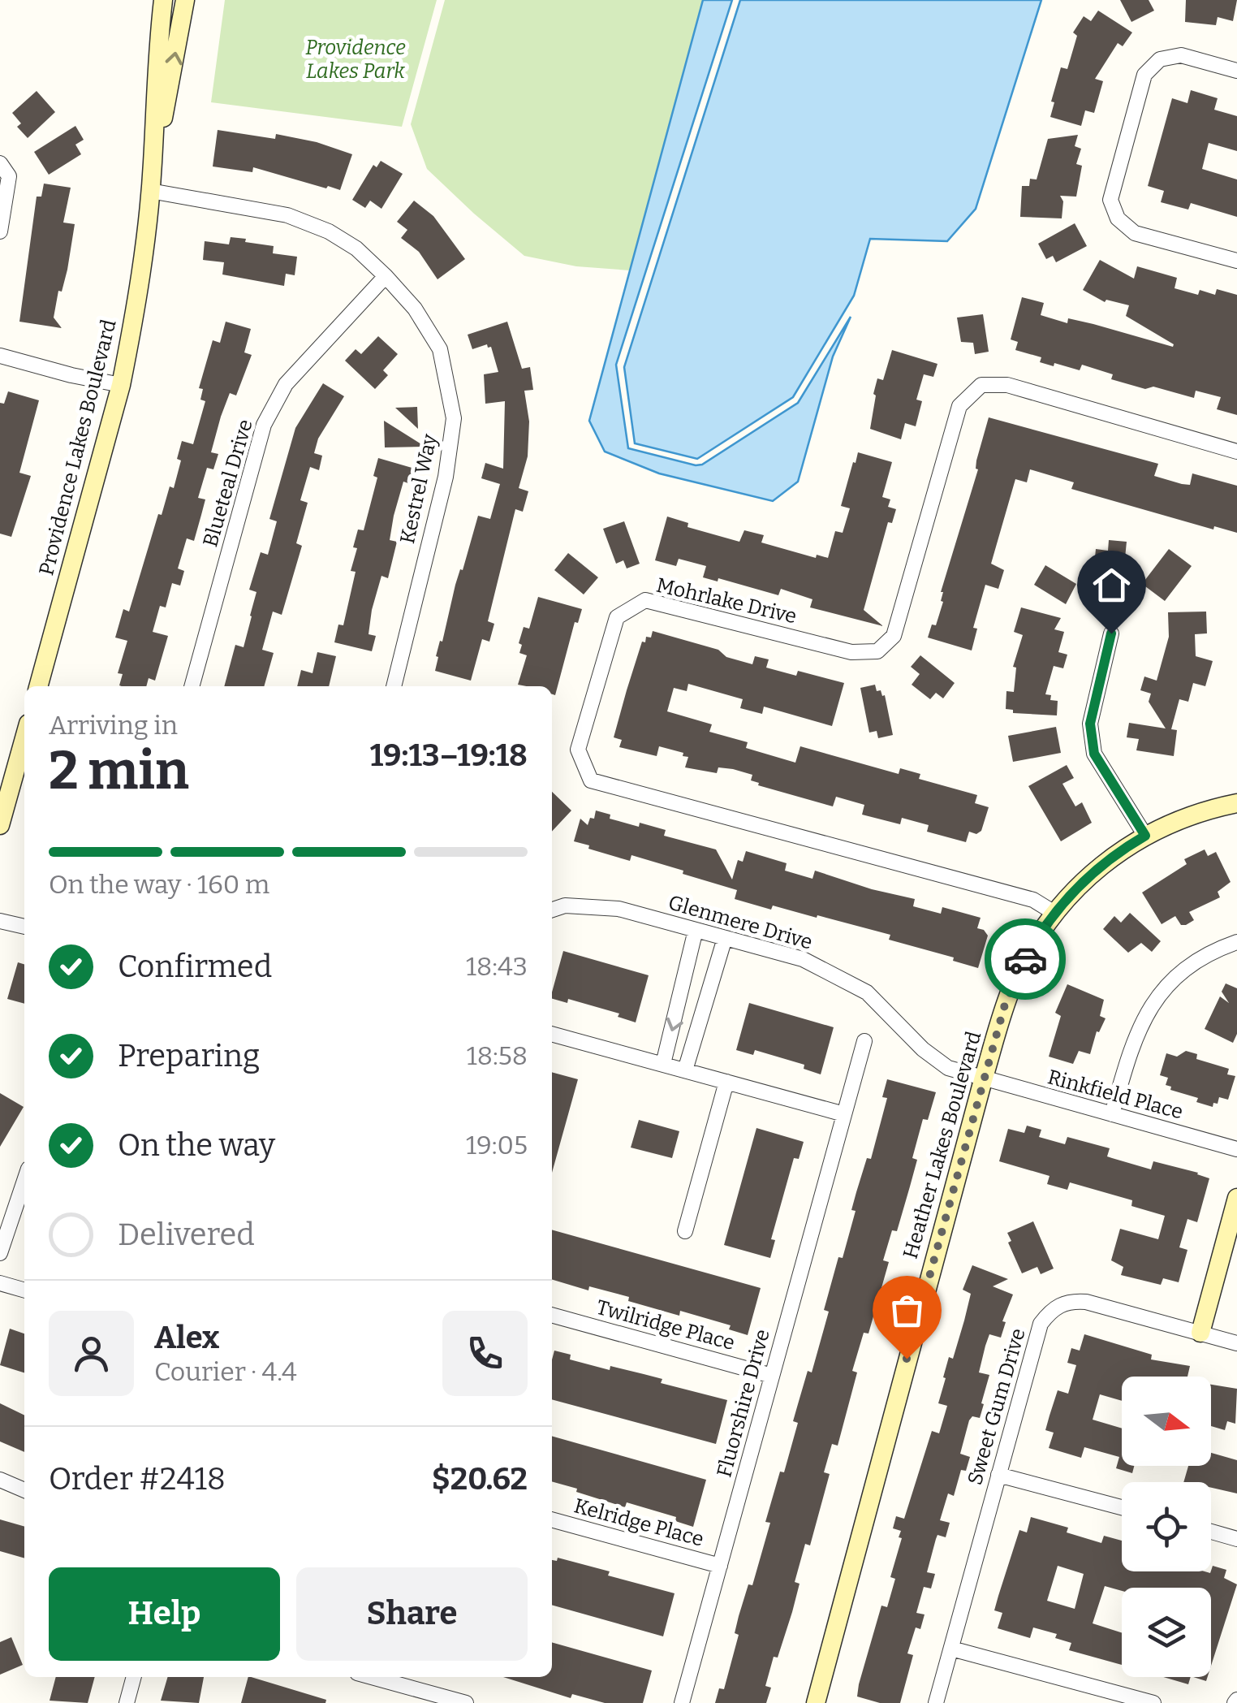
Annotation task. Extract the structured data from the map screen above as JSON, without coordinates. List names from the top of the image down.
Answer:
{
  "streets": {
    "street": [
      "Providence Lakes Boulevard",
      "Blueteal Drive",
      "Kestrel Way",
      "Mohrlake Drive",
      "Glenmere Drive",
      "Rinkfield Place",
      "Heather Lakes Boulevard",
      "Twilridge Place",
      "Fluorshire Drive",
      "Sweet Gum Drive",
      "Kelridge Place"
    ]
  },
  "crossings": [
    ["Providence Lakes Boulevard", "Kestrel Way"],
    ["Blueteal Drive", "Kestrel Way"],
    ["Mohrlake Drive", "Heather Lakes Boulevard"],
    ["Glenmere Drive", "Rinkfield Place"],
    ["Glenmere Drive", "Heather Lakes Boulevard"],
    ["Rinkfield Place", "Heather Lakes Boulevard"],
    ["Twilridge Place", "Fluorshire Drive"],
    ["Fluorshire Drive", "Kelridge Place"]
  ],
  "parks": ["Providence Lakes Park"],
  "north": "right",
  "page": {
    "heading": ["2 min", "Arriving in", "19:13–19:18"],
    "panel": [
      "Alex",
      "Courier · 4.4",
      "Order #2418",
      "$20.62"
    ],
    "bar": "On the way · 160 m",
    "list": [
      ["Confirmed", "18:43"],
      ["Preparing", "18:58"],
      ["On the way", "19:05"],
      "Delivered"
    ],
    "buttons": ["Help", "Share"]
  }
}
